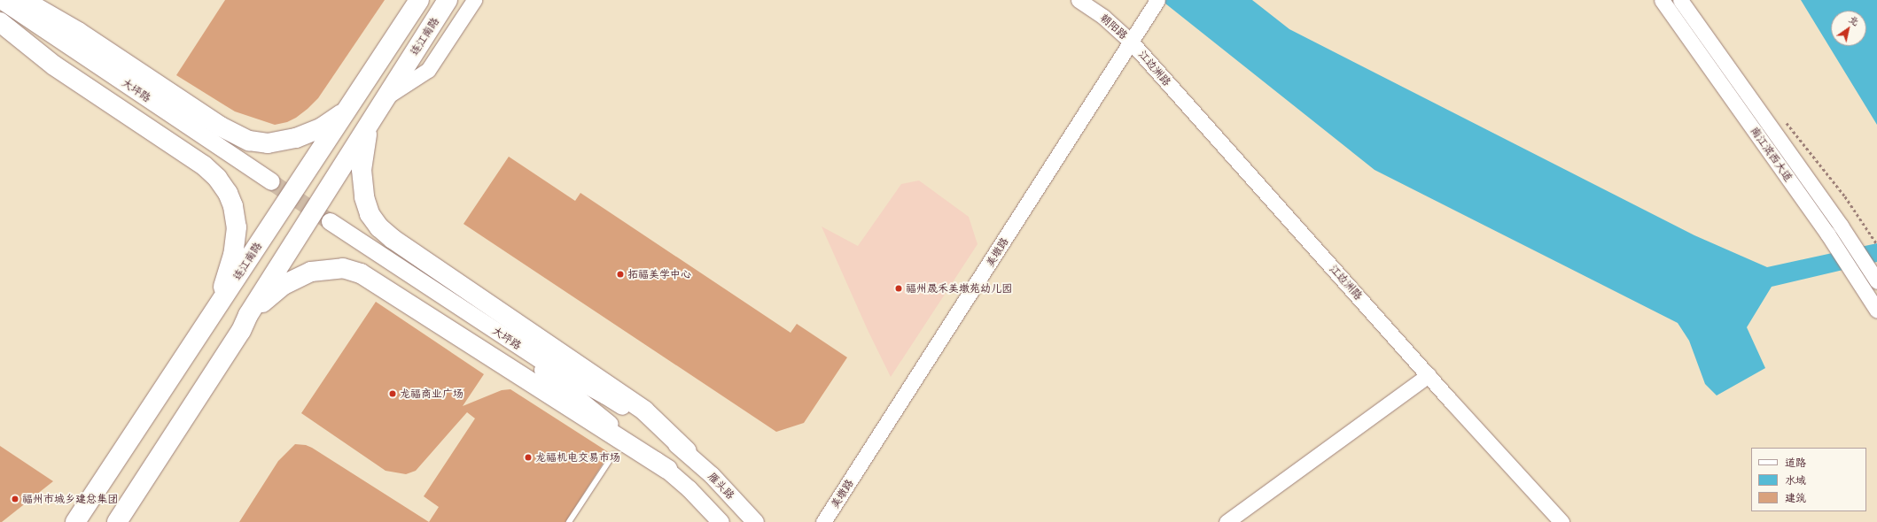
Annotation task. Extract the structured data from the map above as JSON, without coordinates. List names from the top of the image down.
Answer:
{
  "streets": {
    "highway": ["连江南路"],
    "main road": ["大坪路", "雁头路"],
    "street": [
      "朝阳路",
      "江边洲路",
      "南江滨西大道",
      "美墩路"
    ]
  },
  "crossings": [
    ["朝阳路", "江边洲路"],
    ["朝阳路", "美墩路"],
    ["江边洲路", "美墩路"],
    ["大坪路", "雁头路"]
  ],
  "places": [
    "拓福美学中心",
    "福州晟禾美墩苑幼儿园",
    "龙福商业广场",
    "龙福机电交易市场",
    "福州市城乡建总集团"
  ],
  "legend": ["道路", "水域", "建筑"],
  "north": "top right"
}
